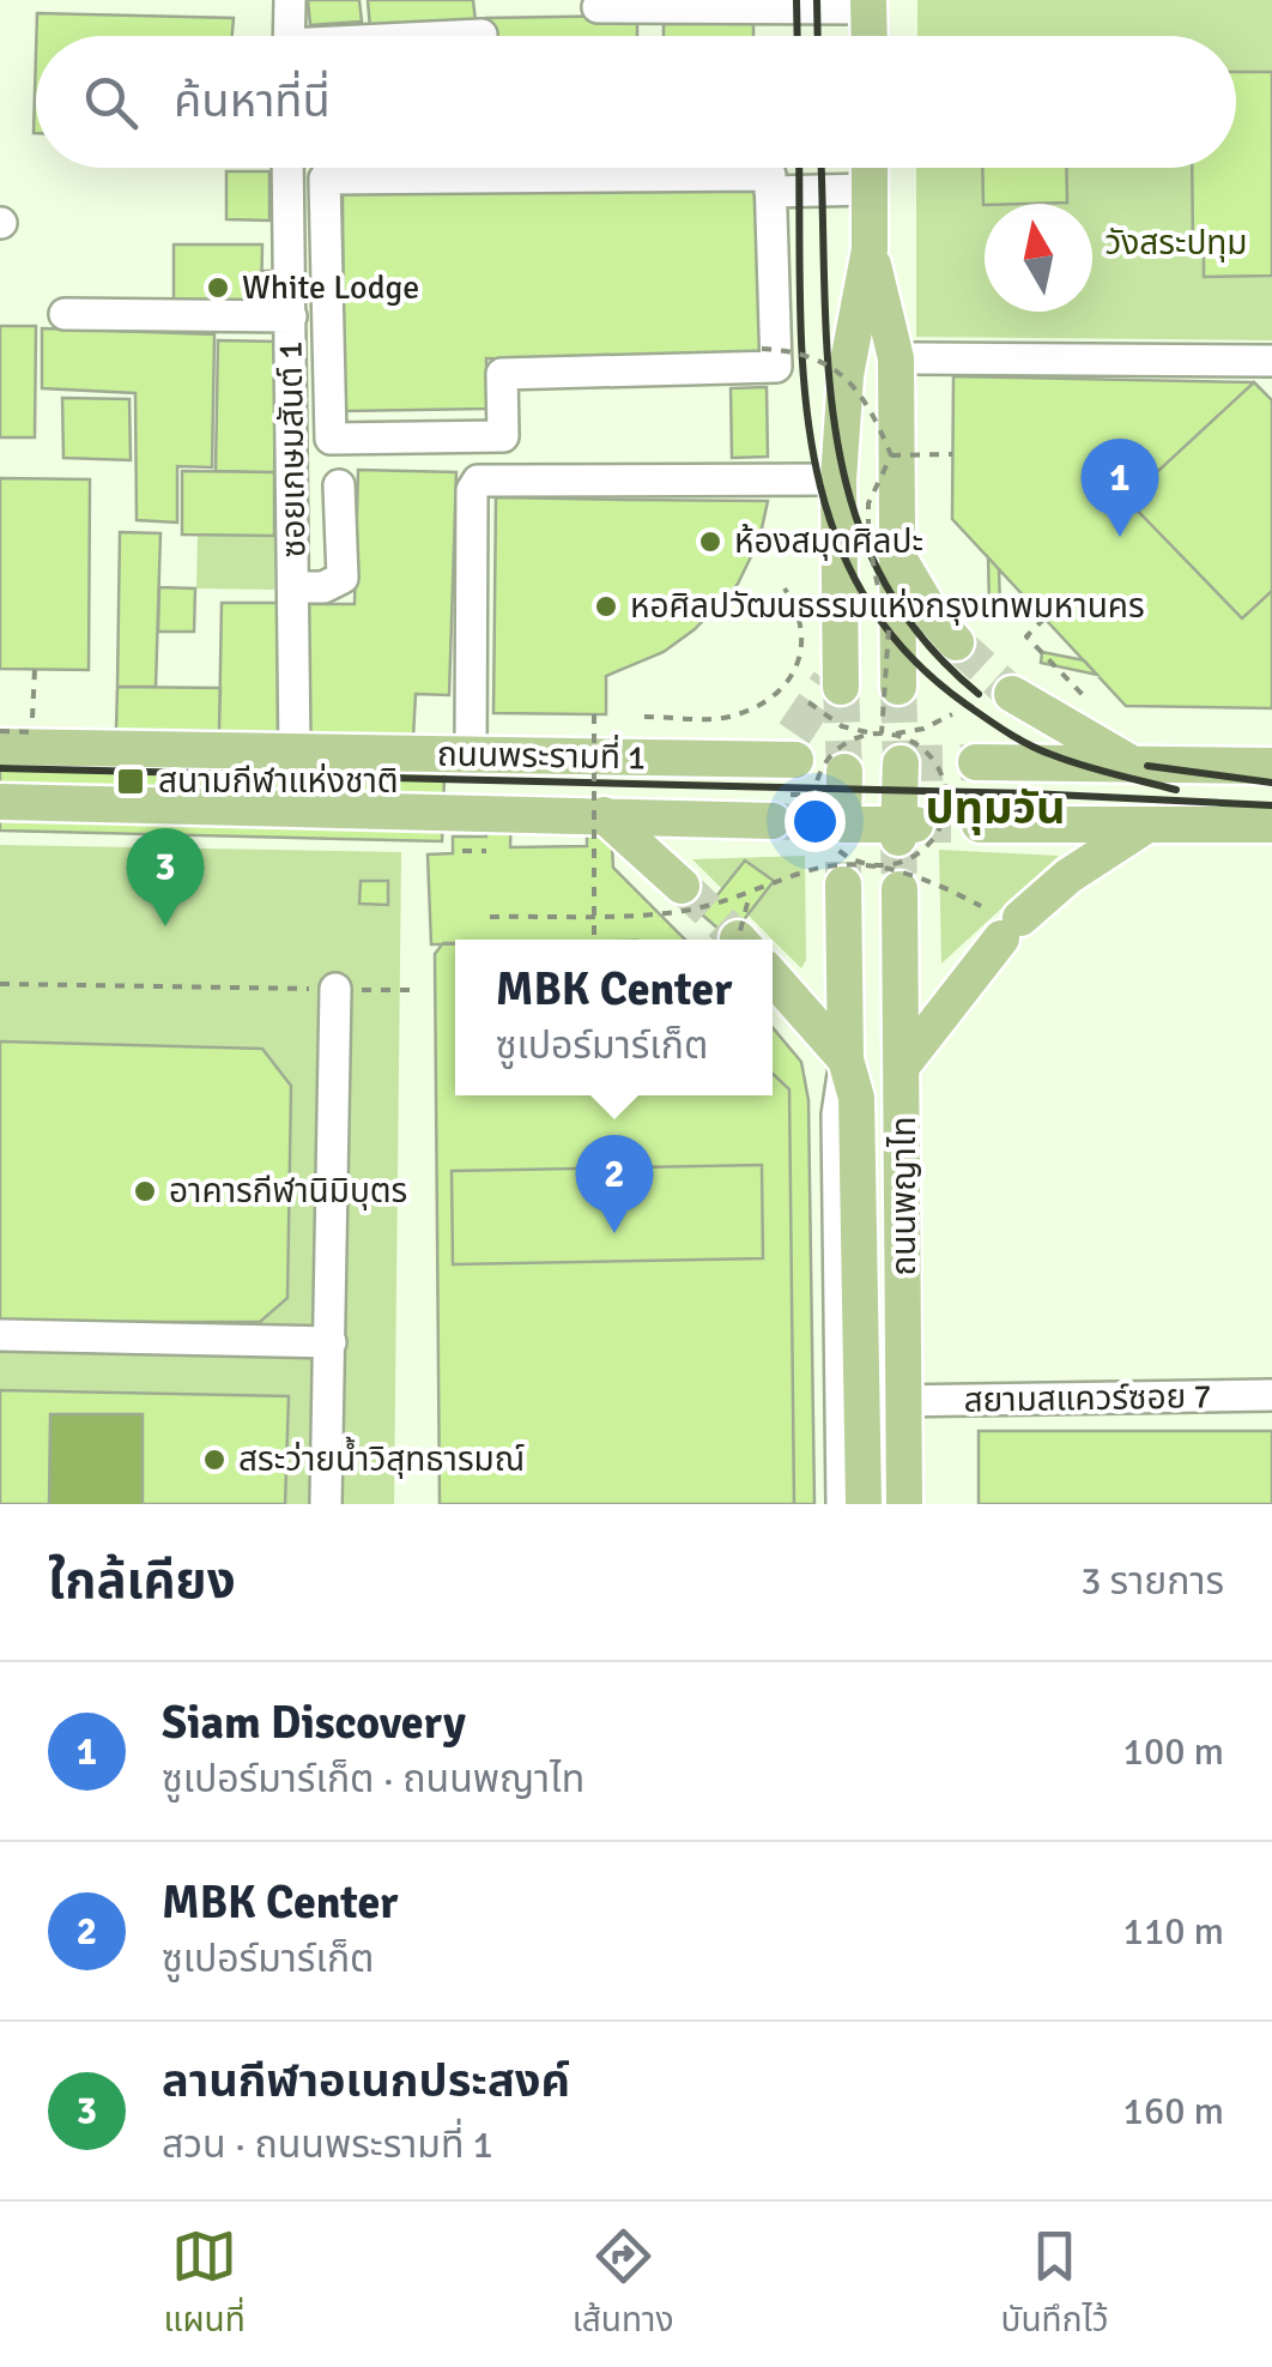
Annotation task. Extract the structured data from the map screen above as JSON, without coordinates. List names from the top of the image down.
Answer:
{
  "streets": {
    "main road": ["ถนนพระรามที่ 1", "ถนนพญาไท"],
    "street": ["ซอยเกษมสันต์ 1", "สยามสแควร์ซอย 7"]
  },
  "crossings": [
    ["ซอยเกษมสันต์ 1", "ถนนพระรามที่ 1"],
    ["ถนนพญาไท", "สยามสแควร์ซอย 7"]
  ],
  "districts": ["ปทุมวัน"],
  "parks": ["วังสระปทุม"],
  "places": {
    "other": [
      "White Lodge",
      "ห้องสมุดศิลปะ",
      "หอศิลปวัฒนธรรมแห่งกรุงเทพมหานคร",
      "อาคารกีฬานิมิบุตร",
      "สระว่ายน้ำวิสุทธารมณ์"
    ],
    "transit": ["สนามกีฬาแห่งชาติ"]
  },
  "north": "top",
  "page": {
    "search": "ค้นหาที่นี่",
    "pins": ["1", "3", "2"],
    "popup": ["MBK Center", "ซูเปอร์มาร์เก็ต"],
    "heading": ["ใกล้เคียง", "3 รายการ"],
    "list": [
      {
        "mark": "1",
        "name": "Siam Discovery",
        "note": "ซูเปอร์มาร์เก็ต · ถนนพญาไท",
        "value": "100 m"
      },
      {
        "mark": "2",
        "name": "MBK Center",
        "note": "ซูเปอร์มาร์เก็ต",
        "value": "110 m"
      },
      {
        "mark": "3",
        "name": "ลานกีฬาอเนกประสงค์",
        "note": "สวน · ถนนพระรามที่ 1",
        "value": "160 m"
      }
    ],
    "nav": ["แผนที่", "เส้นทาง", "บันทึกไว้"]
  }
}
